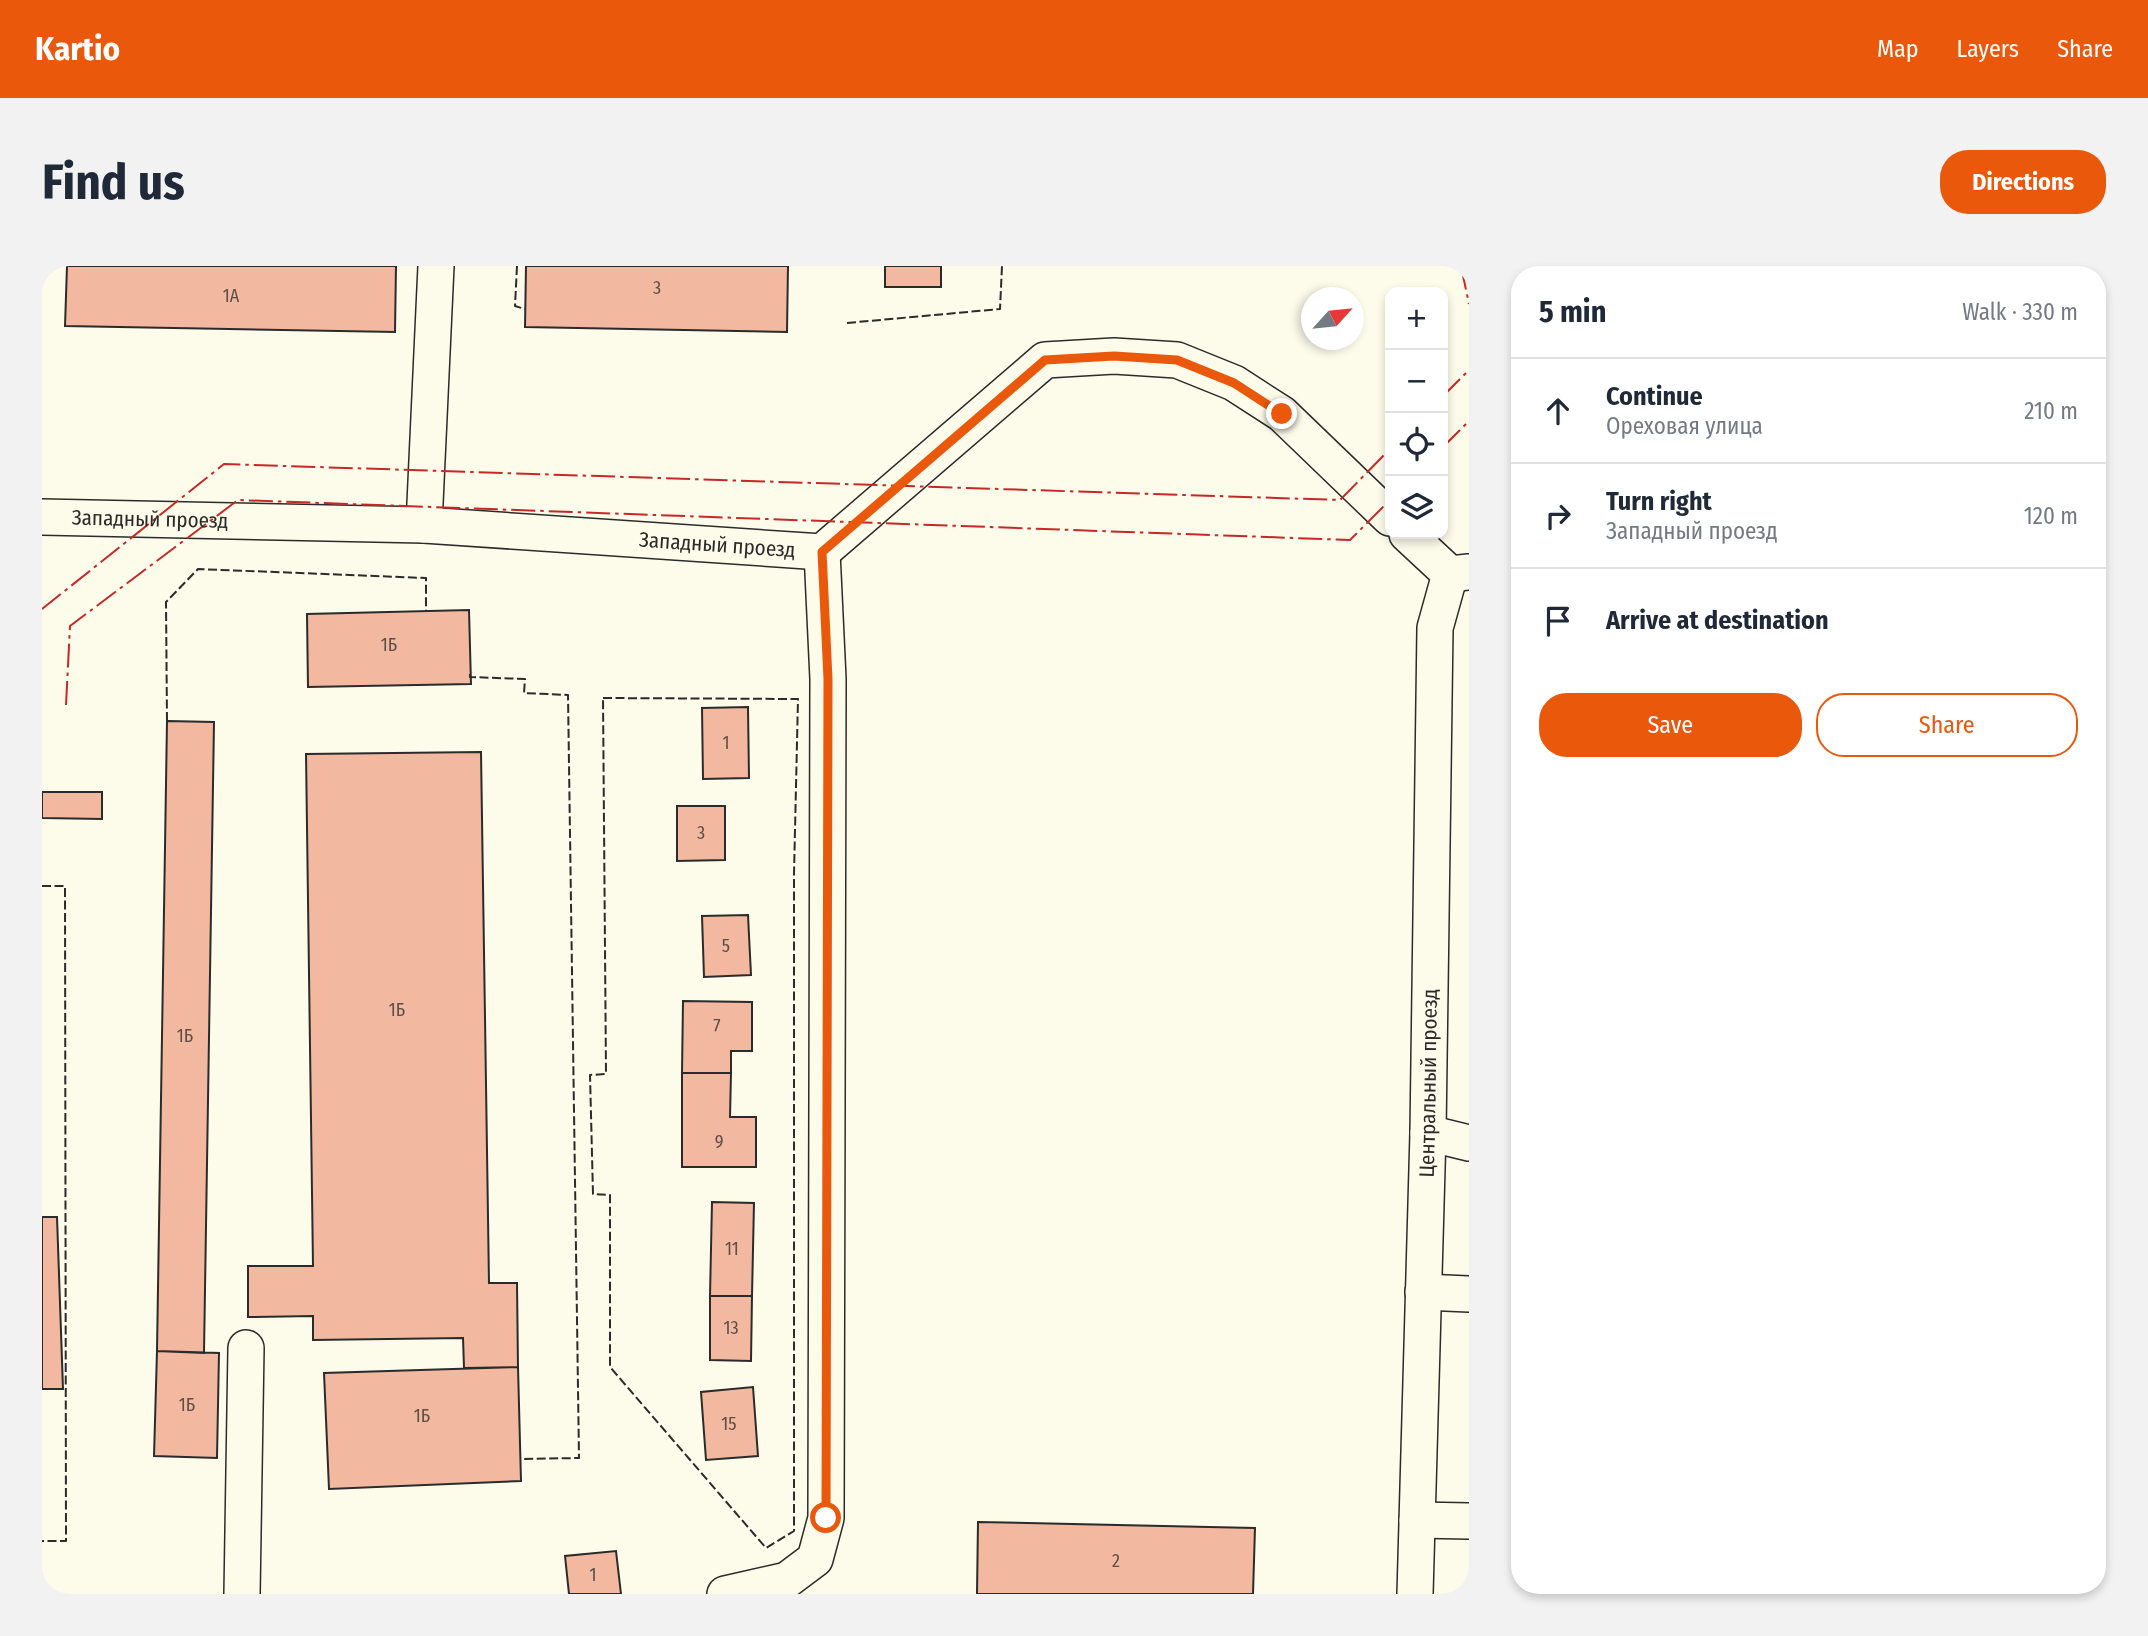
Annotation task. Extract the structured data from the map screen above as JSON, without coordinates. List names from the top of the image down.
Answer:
{
  "streets": {
    "street": ["Западный проезд", "Центральный проезд"]
  },
  "house_numbers": [
    "3",
    "1А",
    "1Б",
    "1",
    "3",
    "5",
    "1Б",
    "7",
    "1Б",
    "9",
    "11",
    "13",
    "1Б",
    "1Б",
    "15",
    "2",
    "1"
  ],
  "north": "top right",
  "page": {
    "header": "Kartio",
    "nav": ["Map", "Layers", "Share"],
    "buttons": [
      "Directions",
      ["Save", "Share"]
    ],
    "title": "Find us",
    "heading": ["5 min", "Walk · 330 m"],
    "map_buttons": ["+", "−"],
    "list": [
      ["Continue", "Ореховая улица", "210 m"],
      ["Turn right", "Западный проезд", "120 m"],
      "Arrive at destination"
    ]
  }
}
